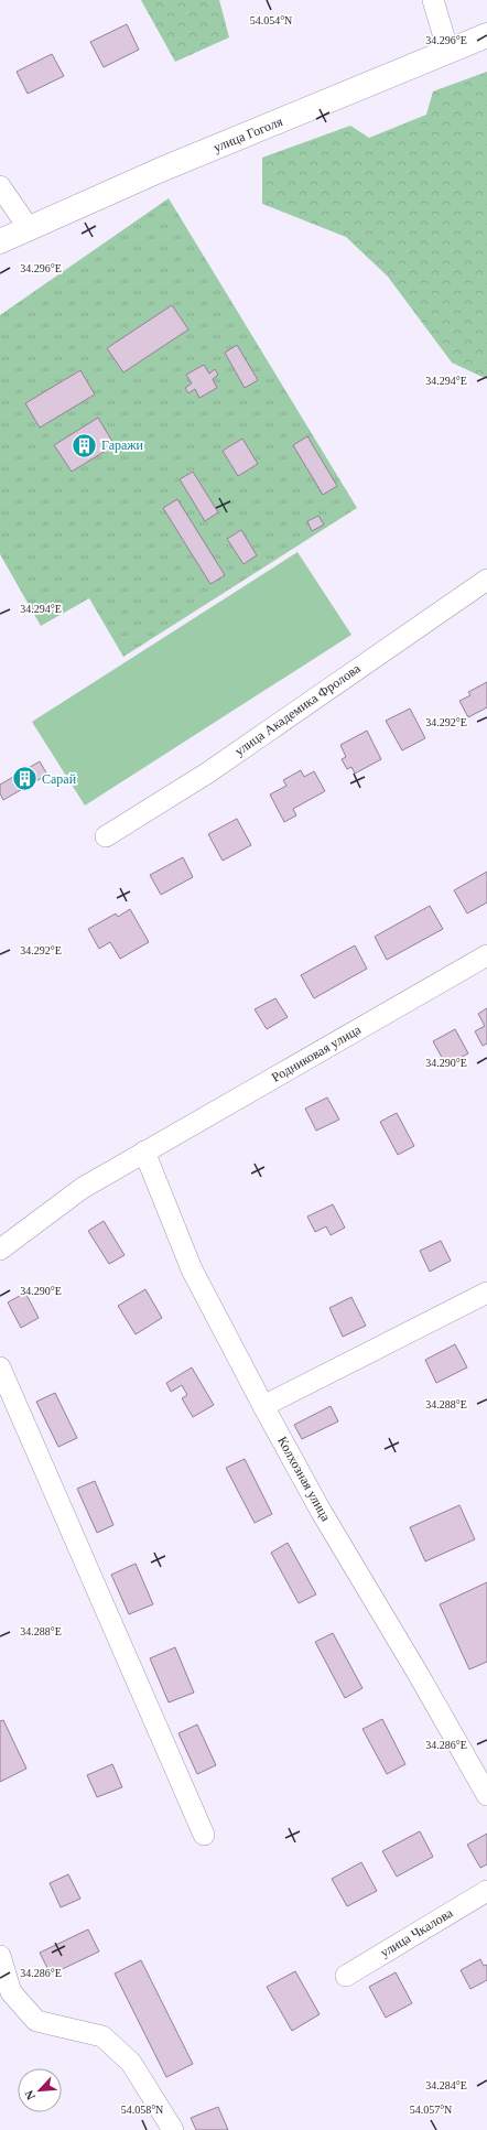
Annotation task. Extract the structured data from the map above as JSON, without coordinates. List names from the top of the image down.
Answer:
{
  "streets": {
    "main road": ["улица Гоголя"],
    "street": [
      "улица Академика Фролова",
      "Родниковая улица",
      "Колхозная улица",
      "улица Чкалова"
    ]
  },
  "crossings": [
    ["Родниковая улица", "Колхозная улица"]
  ],
  "places": {
    "building": ["Гаражи", "Сарай"]
  },
  "north": "bottom left",
  "coordinates": [
    "54.054°N",
    "34.296°E",
    "34.294°E",
    "34.292°E",
    "34.290°E",
    "34.288°E",
    "34.286°E",
    "34.284°E",
    "54.058°N",
    "54.057°N"
  ]
}
